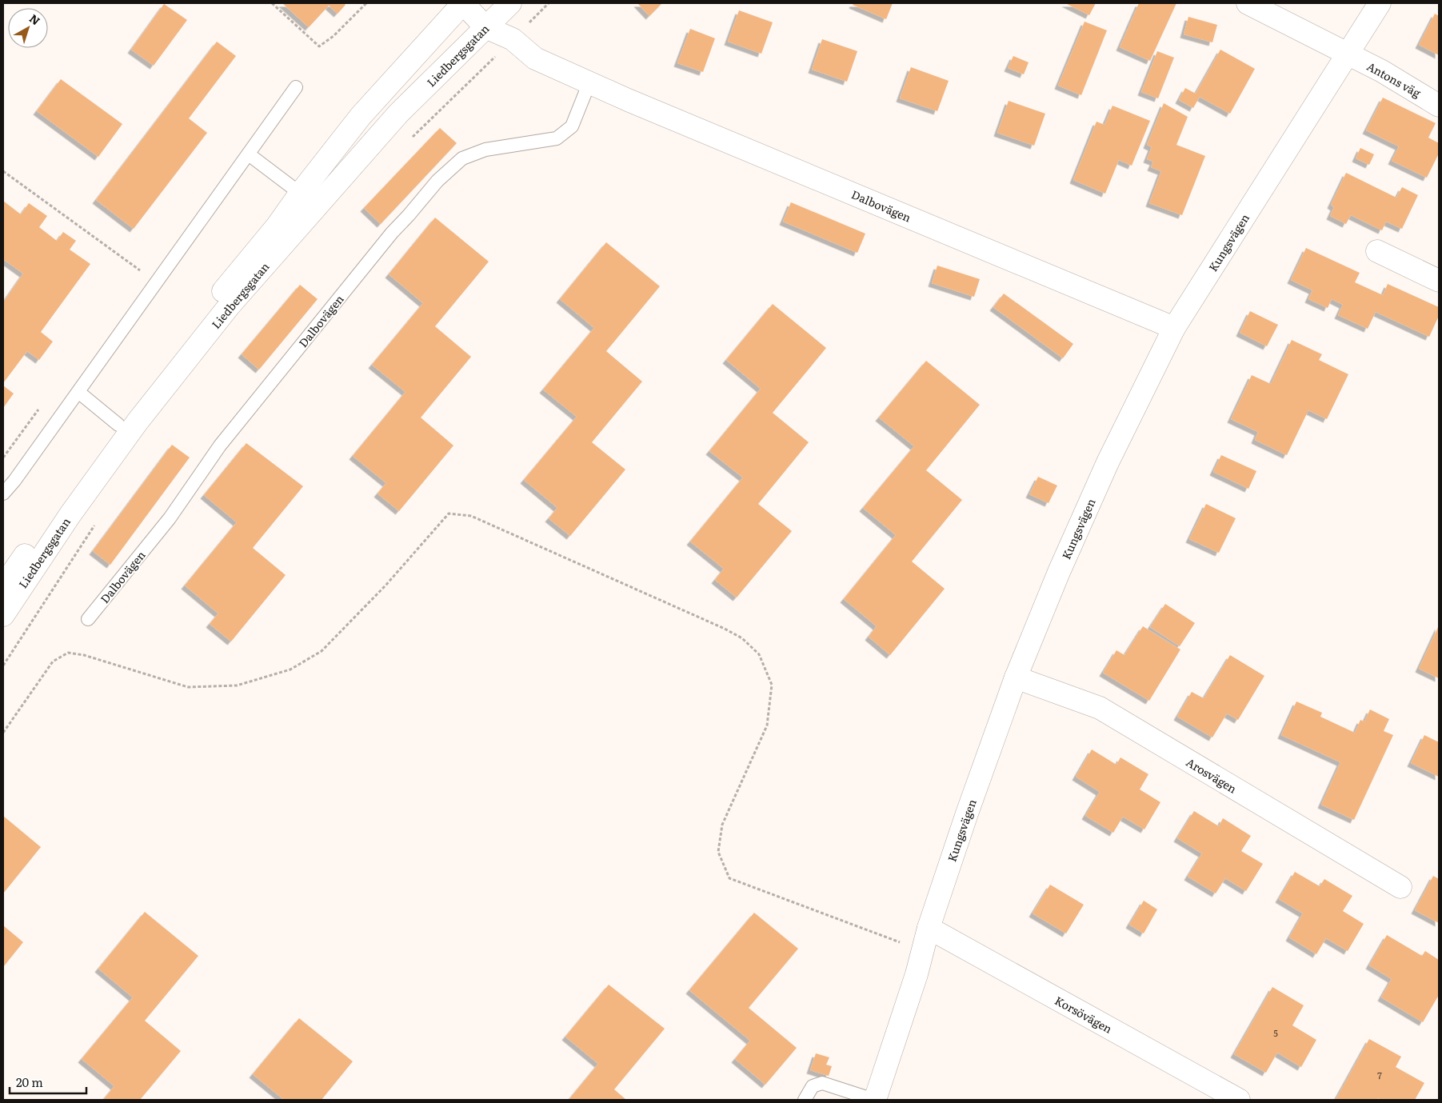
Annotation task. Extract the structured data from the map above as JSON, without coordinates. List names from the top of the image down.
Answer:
{
  "streets": {
    "street": [
      "Liedbergsgatan",
      "Antons väg",
      "Dalbovägen",
      "Kungsvägen",
      "Arosvägen",
      "Korsövägen"
    ]
  },
  "crossings": [
    ["Liedbergsgatan", "Dalbovägen"],
    ["Antons väg", "Kungsvägen"],
    ["Dalbovägen", "Kungsvägen"],
    ["Kungsvägen", "Arosvägen"],
    ["Kungsvägen", "Korsövägen"]
  ],
  "house_numbers": ["5", "7"],
  "scale_bar": "20 m",
  "north": "top right"
}
